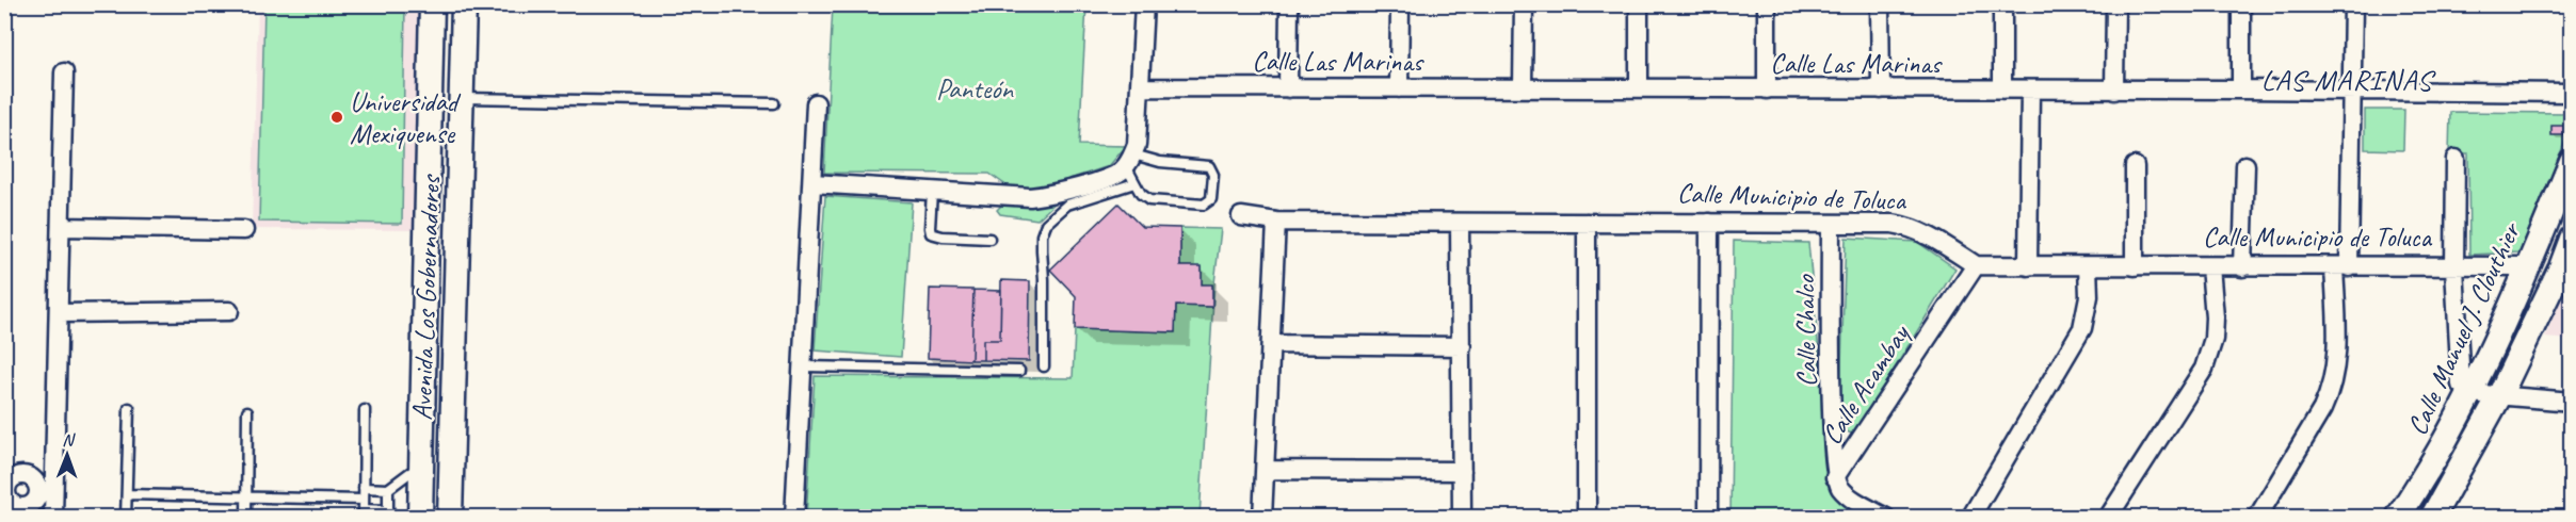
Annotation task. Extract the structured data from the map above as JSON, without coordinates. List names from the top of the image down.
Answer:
{
  "streets": {
    "street": [
      "Calle Las Marinas",
      "Calle Municipio de Toluca",
      "Avenida Los Gobernadores",
      "Calle Manuel J. Clouthier",
      "Calle Chalco",
      "Calle Acambay"
    ]
  },
  "crossings": [
    ["Calle Municipio de Toluca", "Calle Manuel J. Clouthier"],
    ["Calle Municipio de Toluca", "Calle Chalco"],
    ["Calle Municipio de Toluca", "Calle Acambay"],
    ["Calle Chalco", "Calle Acambay"]
  ],
  "districts": ["LAS MARINAS"],
  "parks": ["Panteón"],
  "places": ["Universidad Mexiquense"],
  "north": "top"
}
